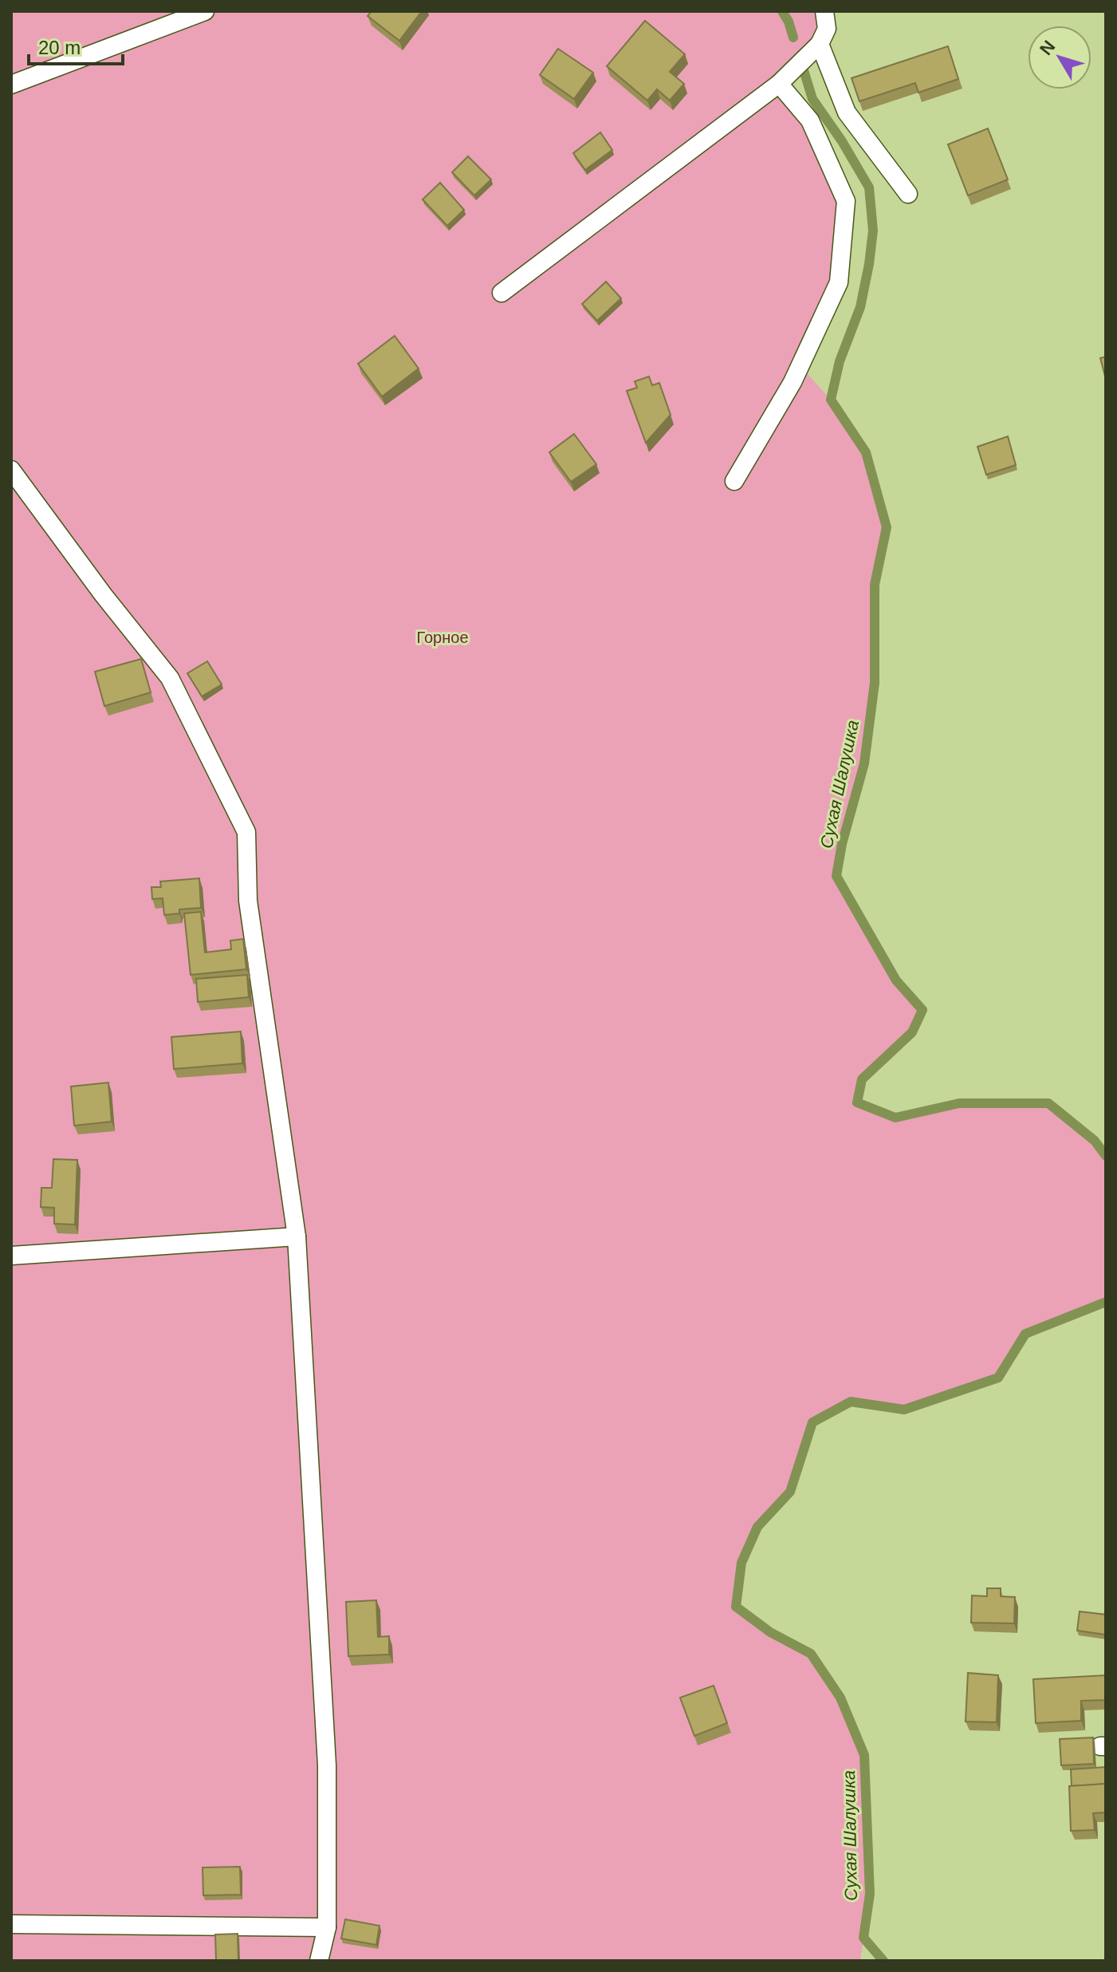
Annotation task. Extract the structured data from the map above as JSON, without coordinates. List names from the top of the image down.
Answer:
{
  "water": ["Сухая Шалушка"],
  "parks": ["Горное"],
  "scale_bar": "20 m",
  "north": "top left"
}
